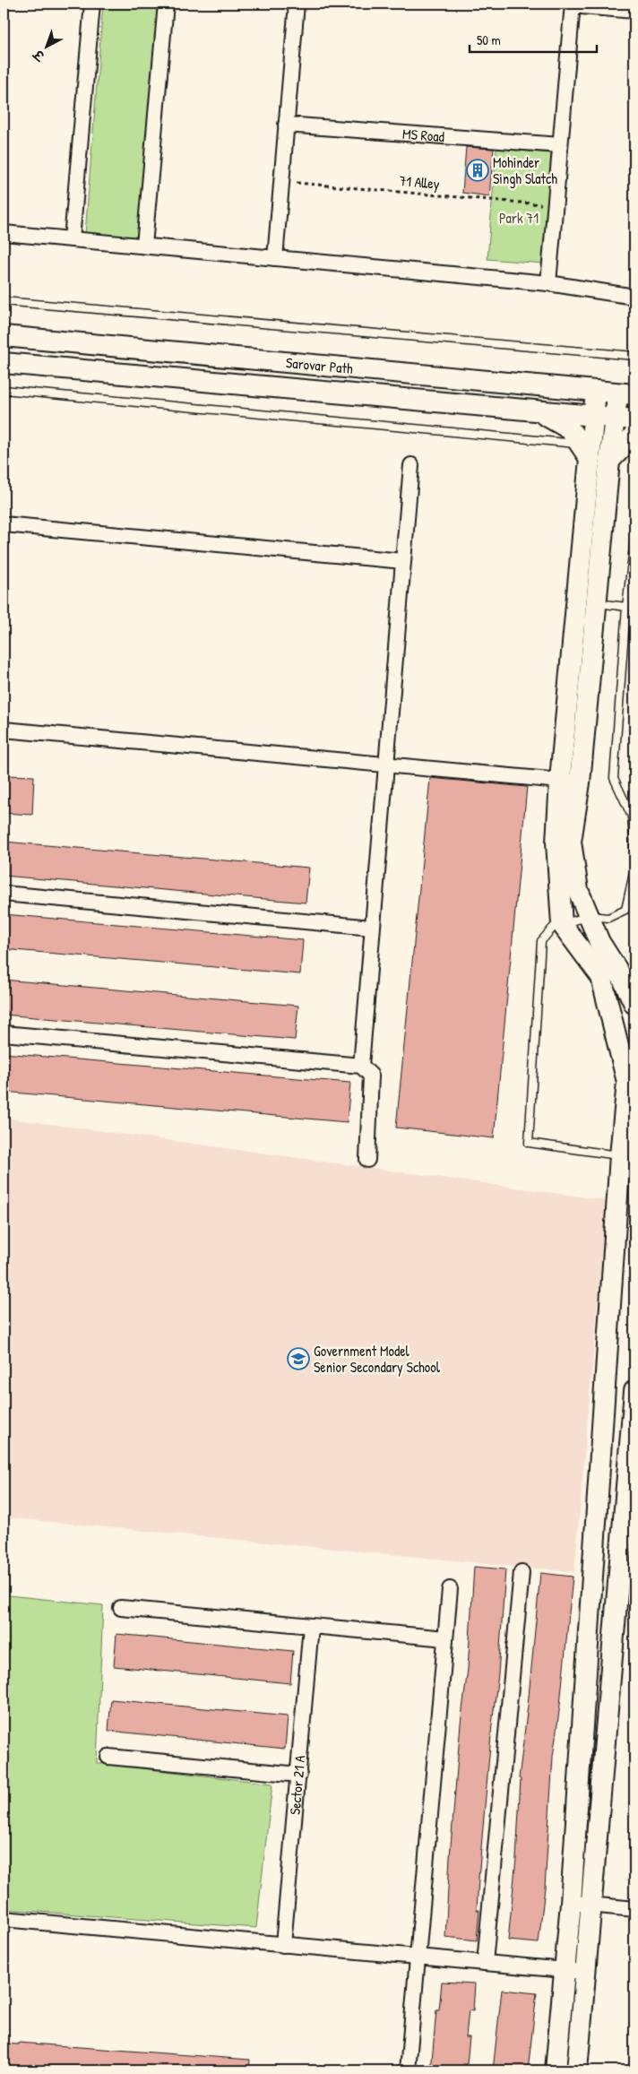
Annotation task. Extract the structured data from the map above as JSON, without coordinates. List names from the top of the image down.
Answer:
{
  "streets": {
    "street": ["MS Road", "Sarovar Path", "Sector 21 A"],
    "path": ["71 Alley"]
  },
  "parks": ["Park 71"],
  "places": {
    "building": ["Mohinder Singh Slatch"],
    "school or university": ["Government Model Senior Secondary School"]
  },
  "scale_bar": "50 m",
  "north": "bottom left"
}
